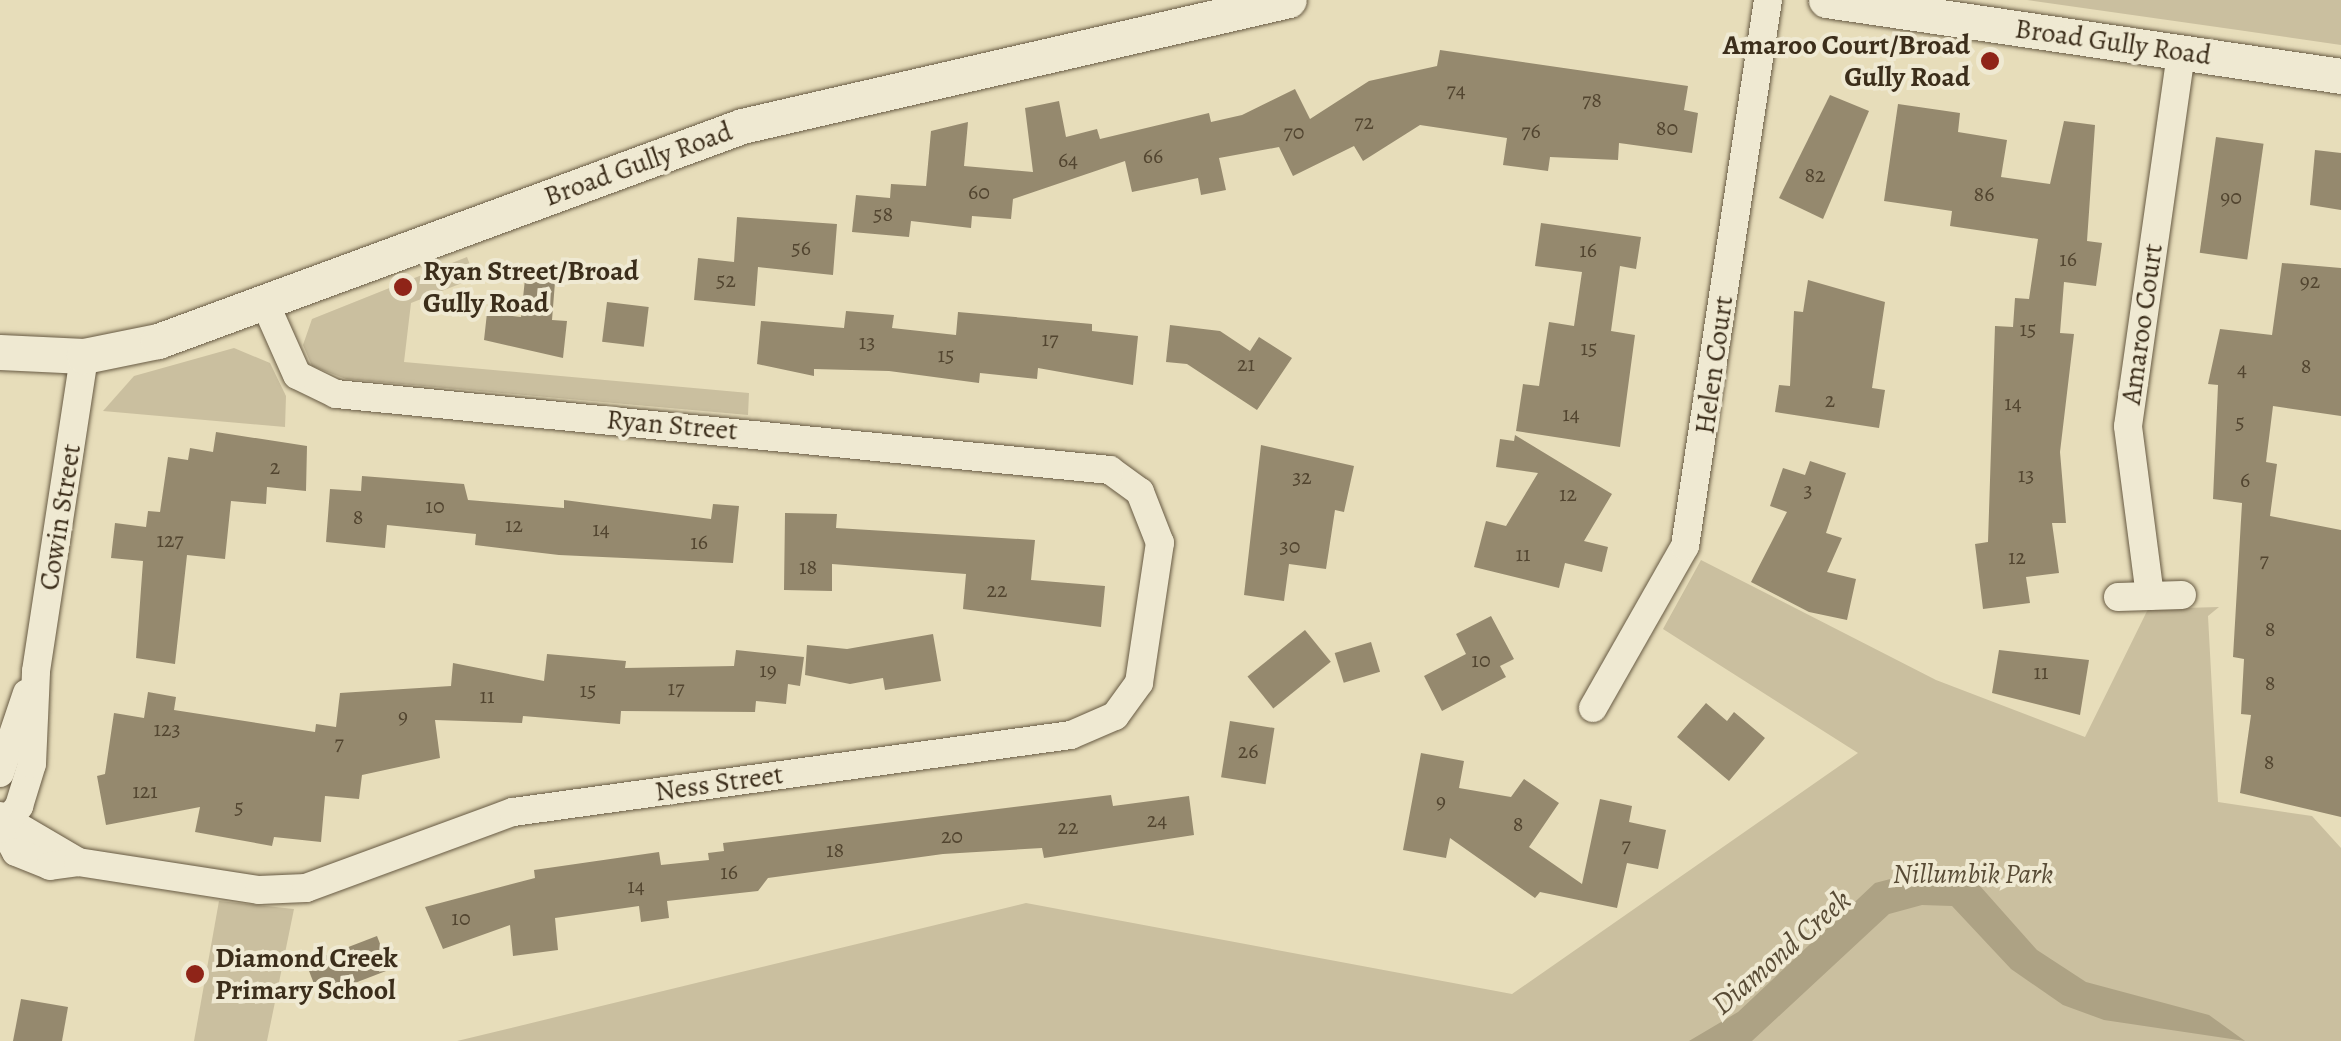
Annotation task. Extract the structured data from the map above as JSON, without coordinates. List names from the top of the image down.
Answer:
{
  "streets": {
    "street": [
      "Broad Gully Road",
      "Amaroo Court",
      "Helen Court",
      "Ryan Street",
      "Cowin Street",
      "Ness Street"
    ]
  },
  "crossings": [
    ["Broad Gully Road", "Amaroo Court"],
    ["Broad Gully Road", "Ryan Street"],
    ["Broad Gully Road", "Cowin Street"],
    ["Ryan Street", "Ness Street"],
    ["Cowin Street", "Ness Street"]
  ],
  "water": ["Diamond Creek"],
  "parks": ["Nillumbik Park"],
  "places": ["Amaroo Court/Broad Gully Road", "Ryan Street/Broad Gully Road", "Diamond Creek Primary School"],
  "house_numbers": [
    "74",
    "78",
    "72",
    "80",
    "76",
    "70",
    "66",
    "64",
    "82",
    "60",
    "86",
    "90",
    "58",
    "56",
    "16",
    "16",
    "52",
    "92",
    "15",
    "17",
    "13",
    "15",
    "15",
    "21",
    "8",
    "4",
    "2",
    "14",
    "14",
    "5",
    "2",
    "13",
    "32",
    "6",
    "3",
    "12",
    "10",
    "8",
    "12",
    "14",
    "127",
    "16",
    "30",
    "11",
    "12",
    "7",
    "18",
    "22",
    "8",
    "10",
    "19",
    "11",
    "8",
    "17",
    "15",
    "11",
    "9",
    "123",
    "7",
    "26",
    "8",
    "121",
    "9",
    "5",
    "24",
    "8",
    "22",
    "20",
    "7",
    "18",
    "16",
    "14",
    "10"
  ]
}
